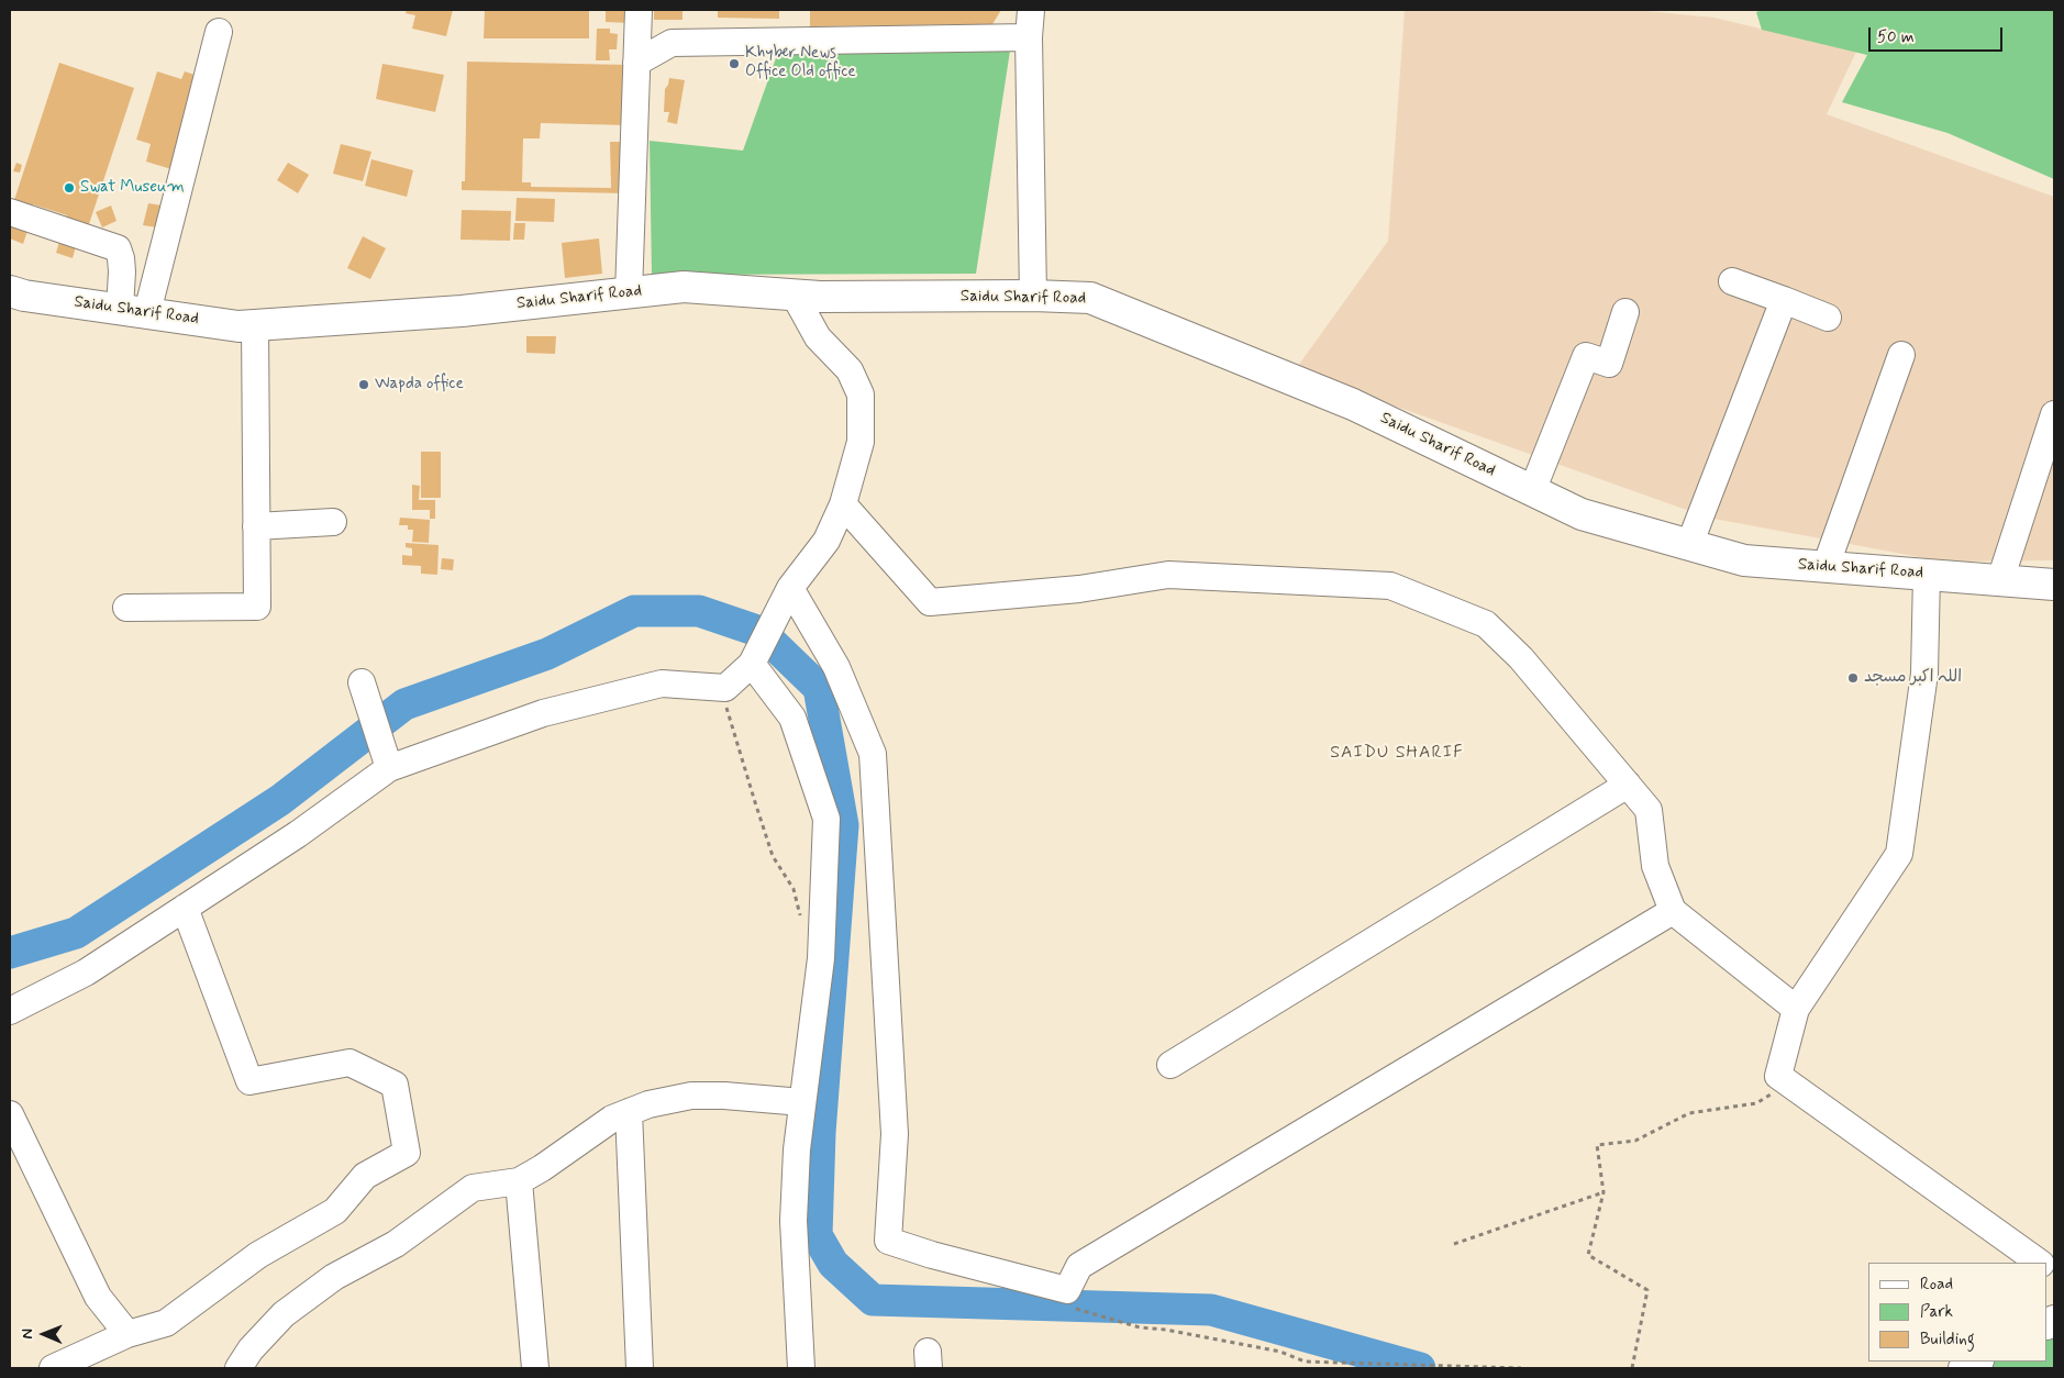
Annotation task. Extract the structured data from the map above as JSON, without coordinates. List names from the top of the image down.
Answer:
{
  "streets": {
    "main road": ["Saidu Sharif Road"]
  },
  "districts": ["SAIDU SHARIF"],
  "places": [
    "Khyber News Office Old office",
    "Swat Museum",
    "Wapda office",
    "اللہ اکبر مسجد"
  ],
  "legend": ["Road", "Park", "Building"],
  "scale_bar": "50 m",
  "north": "left"
}
